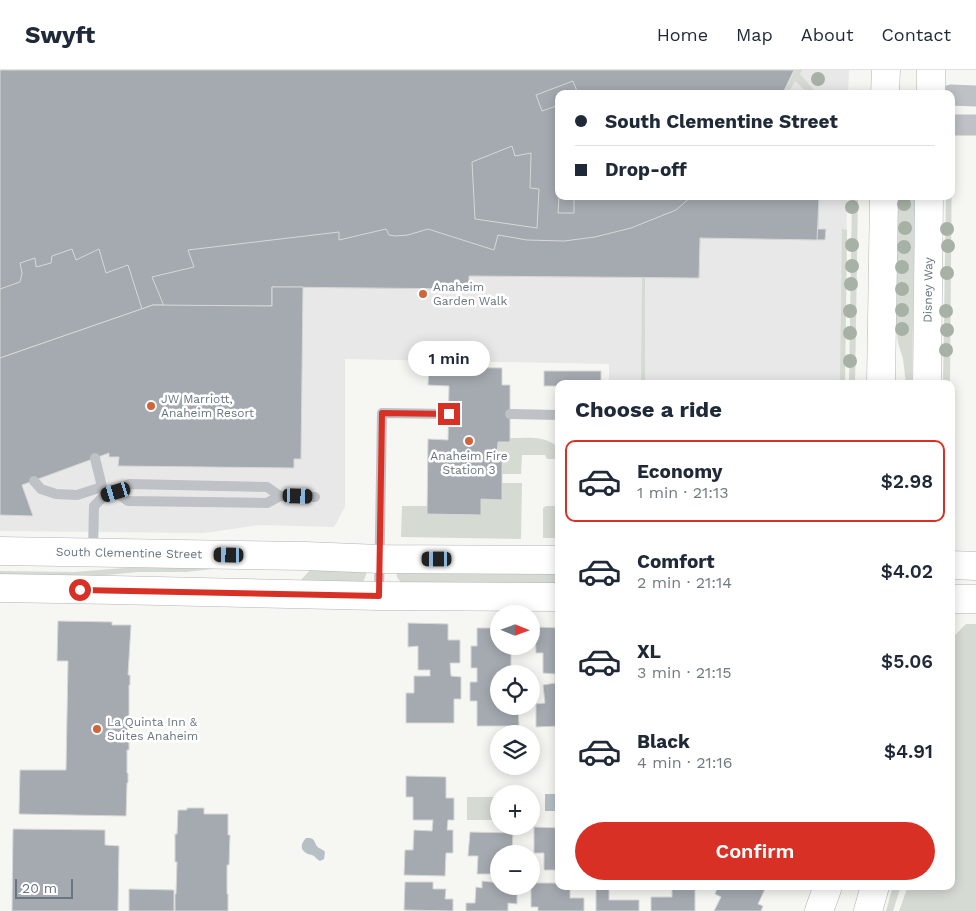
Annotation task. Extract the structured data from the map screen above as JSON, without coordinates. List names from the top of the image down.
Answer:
{
  "streets": {
    "street": ["Disney Way", "South Clementine Street"]
  },
  "places": [
    "Anaheim Garden Walk",
    "JW Marriott, Anaheim Resort",
    "Anaheim Fire Station 3",
    "La Quinta Inn & Suites Anaheim"
  ],
  "scale_bar": "20 m",
  "north": "right",
  "page": {
    "header": "Swyft",
    "nav": [
      "Home",
      "Map",
      "About",
      "Contact"
    ],
    "banner": ["South Clementine Street", "Drop-off"],
    "bubble": "1 min",
    "heading": "Choose a ride",
    "list": [
      {
        "name": "Economy",
        "note": "1 min · 21:13",
        "value": "$2.98"
      },
      {
        "name": "Comfort",
        "note": "2 min · 21:14",
        "value": "$4.02"
      },
      {
        "name": "XL",
        "note": "3 min · 21:15",
        "value": "$5.06"
      },
      {
        "name": "Black",
        "note": "4 min · 21:16",
        "value": "$4.91"
      }
    ],
    "map_buttons": ["+", "−"],
    "buttons": "Confirm",
    "scale": "20 m"
  }
}
